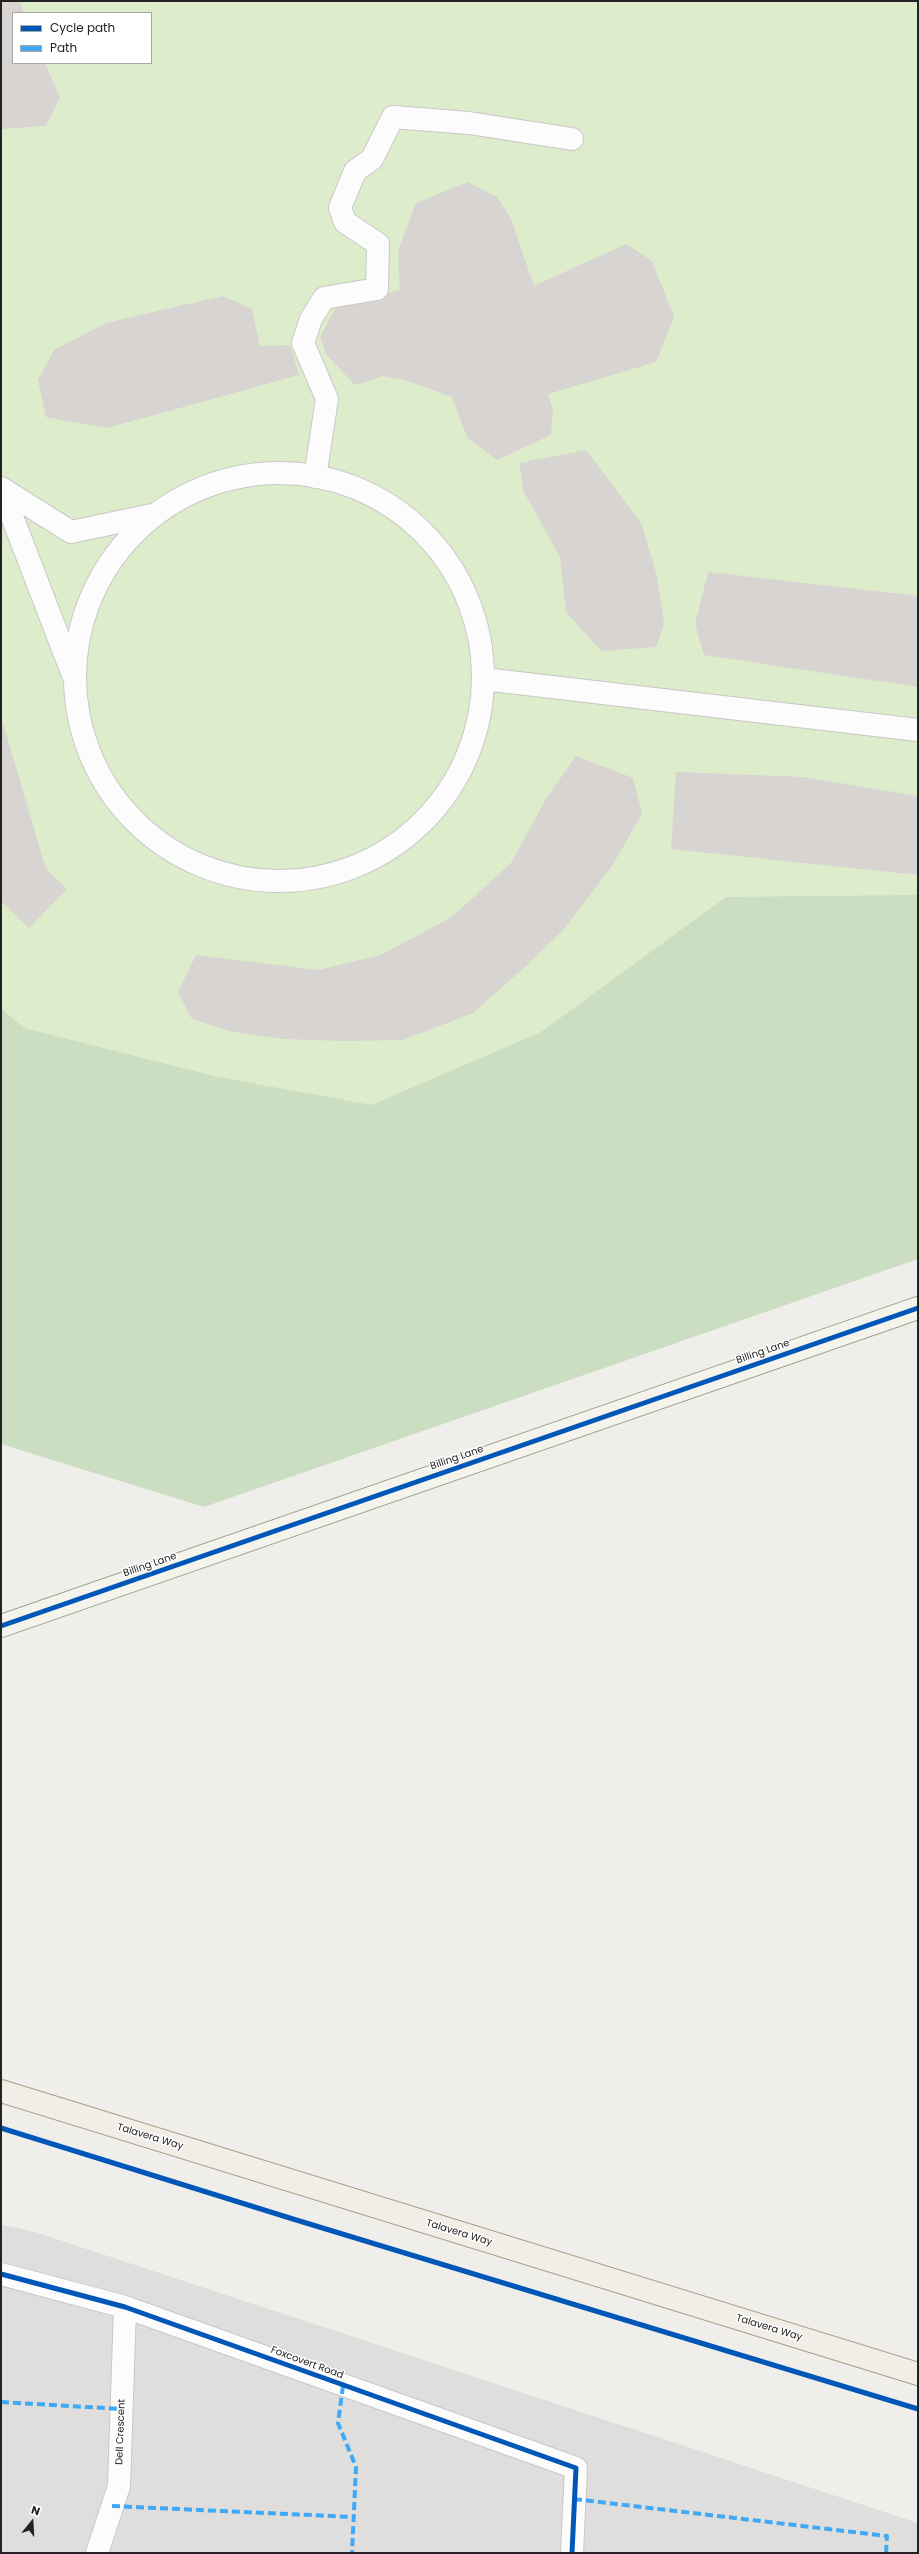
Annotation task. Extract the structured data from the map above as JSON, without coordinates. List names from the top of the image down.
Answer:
{
  "streets": {
    "main road": ["Talavera Way"],
    "street": ["Billing Lane", "Foxcovert Road", "Dell Crescent"]
  },
  "crossings": [
    ["Foxcovert Road", "Dell Crescent"]
  ],
  "legend": ["Cycle path", "Path"],
  "north": "top"
}
